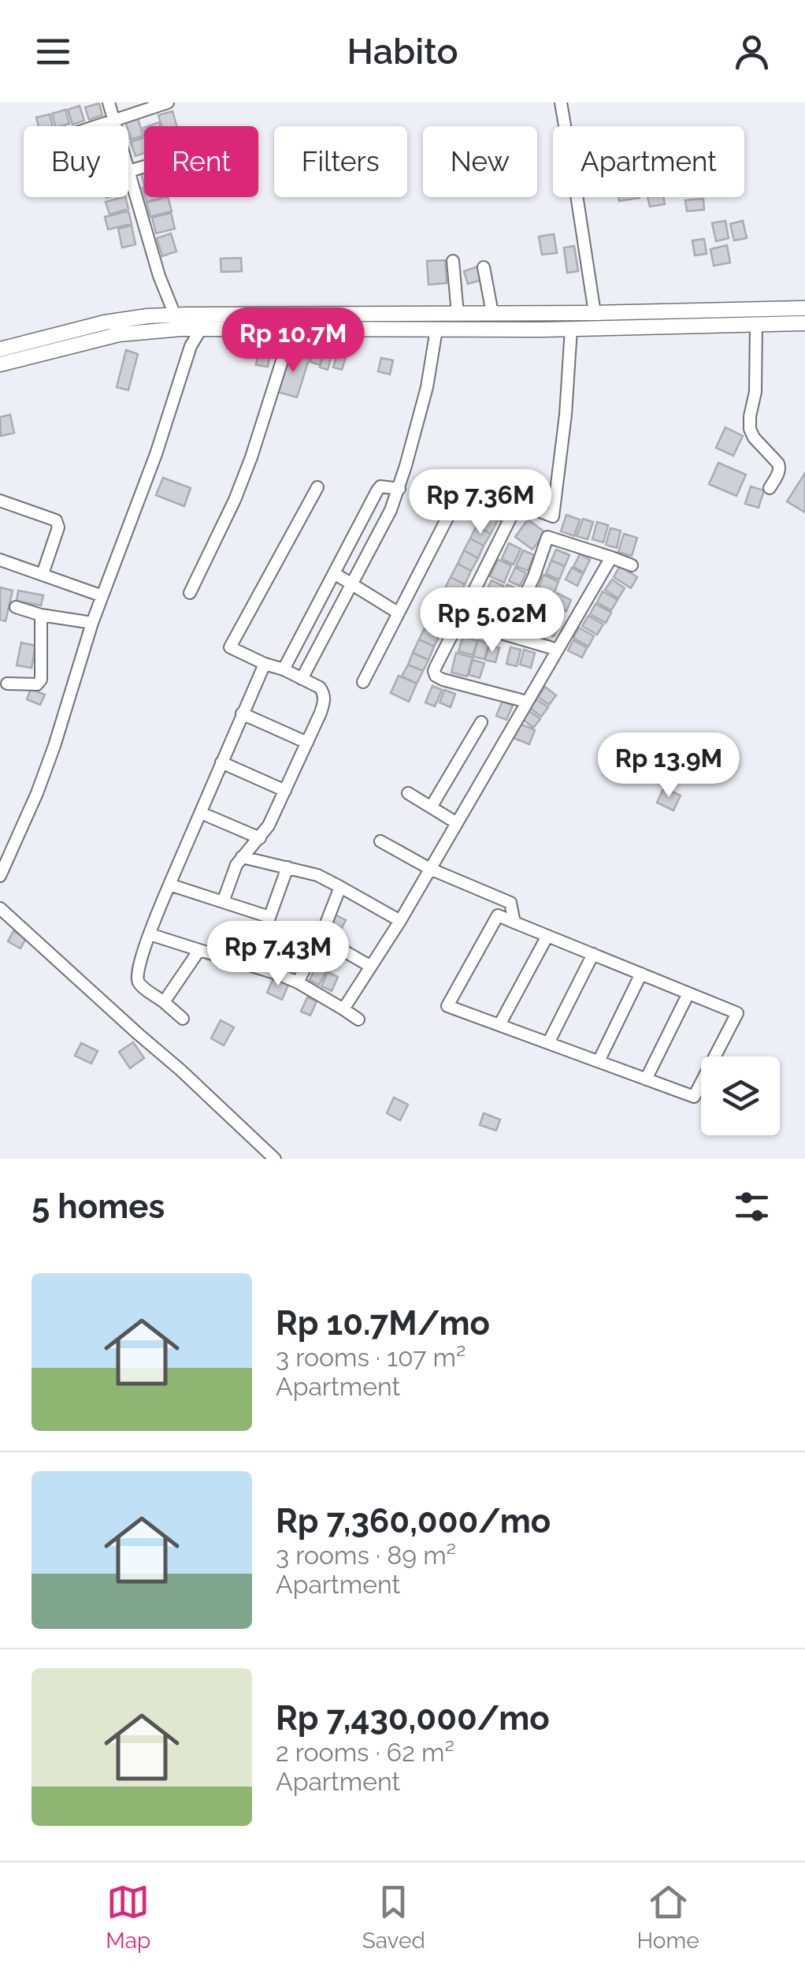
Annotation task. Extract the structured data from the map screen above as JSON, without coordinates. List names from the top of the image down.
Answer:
{
  "page": {
    "header": "Habito",
    "chip": [
      "Buy",
      "Rent",
      "Filters",
      "New",
      "Apartment"
    ],
    "price": [
      "Rp 10.7M",
      "Rp 7.36M",
      "Rp 5.02M",
      "Rp 13.9M",
      "Rp 7.43M"
    ],
    "heading": "5 homes",
    "list": [
      {
        "name": "Rp 10.7M/mo",
        "note": "3 rooms · 107 m² · Apartment"
      },
      {
        "name": "Rp 7,360,000/mo",
        "note": "3 rooms · 89 m² · Apartment"
      },
      {
        "name": "Rp 7,430,000/mo",
        "note": "2 rooms · 62 m² · Apartment"
      }
    ],
    "tabs": ["Map", "Saved", "Home"]
  }
}
